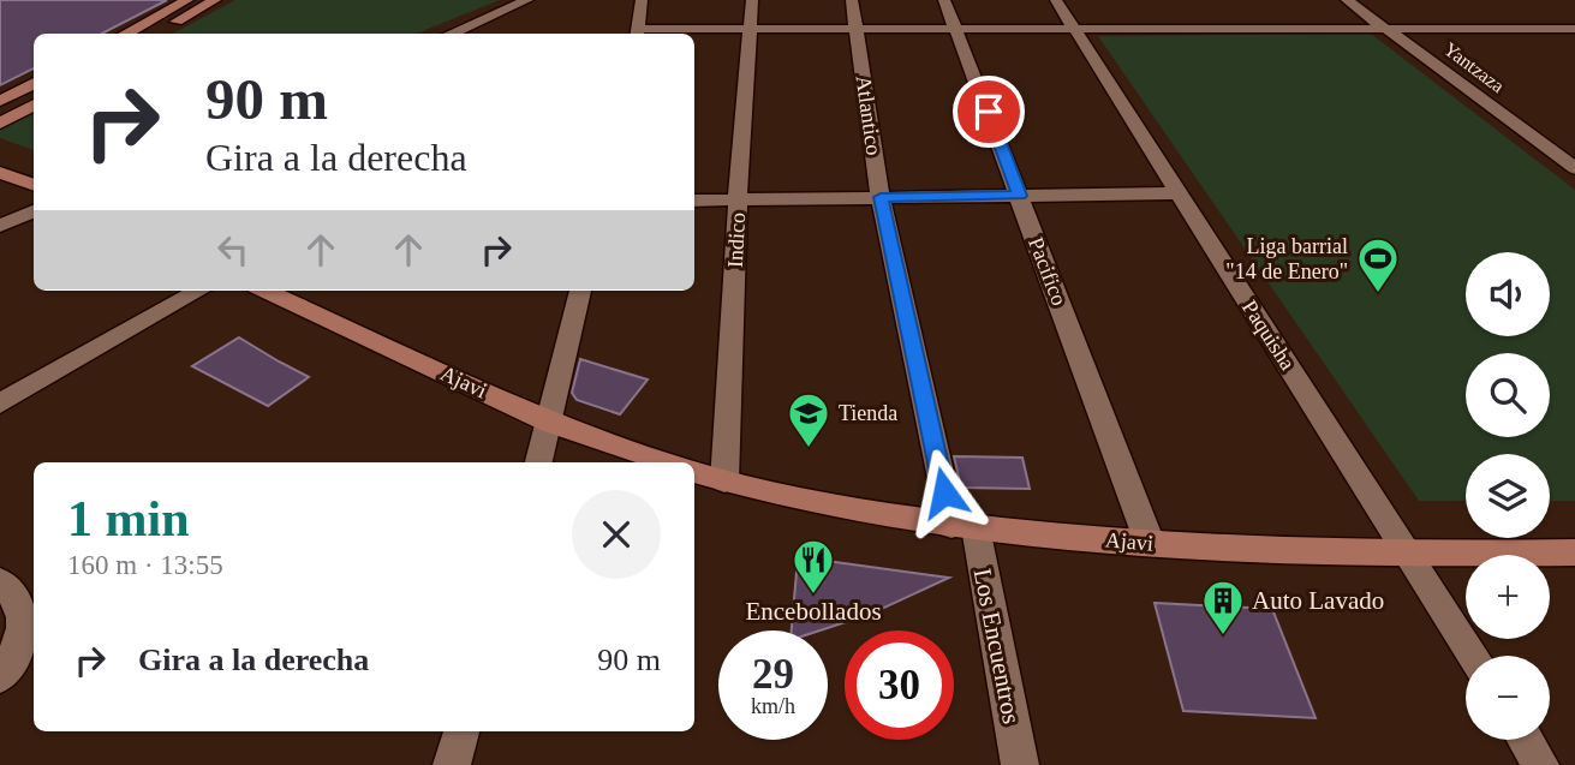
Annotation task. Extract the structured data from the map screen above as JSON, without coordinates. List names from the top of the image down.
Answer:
{
  "streets": {
    "street": [
      "Yantzaza",
      "Atlantico",
      "Indico",
      "Pacifico",
      "Paquisha",
      "Ajavi",
      "Los Encuentros"
    ]
  },
  "crossings": [
    ["Atlantico", "Ajavi"],
    ["Atlantico", "Los Encuentros"],
    ["Indico", "Ajavi"],
    ["Pacifico", "Ajavi"],
    ["Paquisha", "Ajavi"],
    ["Ajavi", "Los Encuentros"]
  ],
  "places": {
    "sports": ["Liga barrial \"14 de Enero\""],
    "school or university": ["Tienda"],
    "restaurant": ["Encebollados"],
    "building": ["Auto Lavado"]
  },
  "page": {
    "turn": ["90 m", "Gira a la derecha"],
    "map_buttons": ["+", "−"],
    "heading": ["1 min", "160 m · 13:55"],
    "list": [
      {
        "name": "Gira a la derecha",
        "value": "90 m"
      }
    ],
    "speed": "29 km/h",
    "limit": "30"
  }
}
